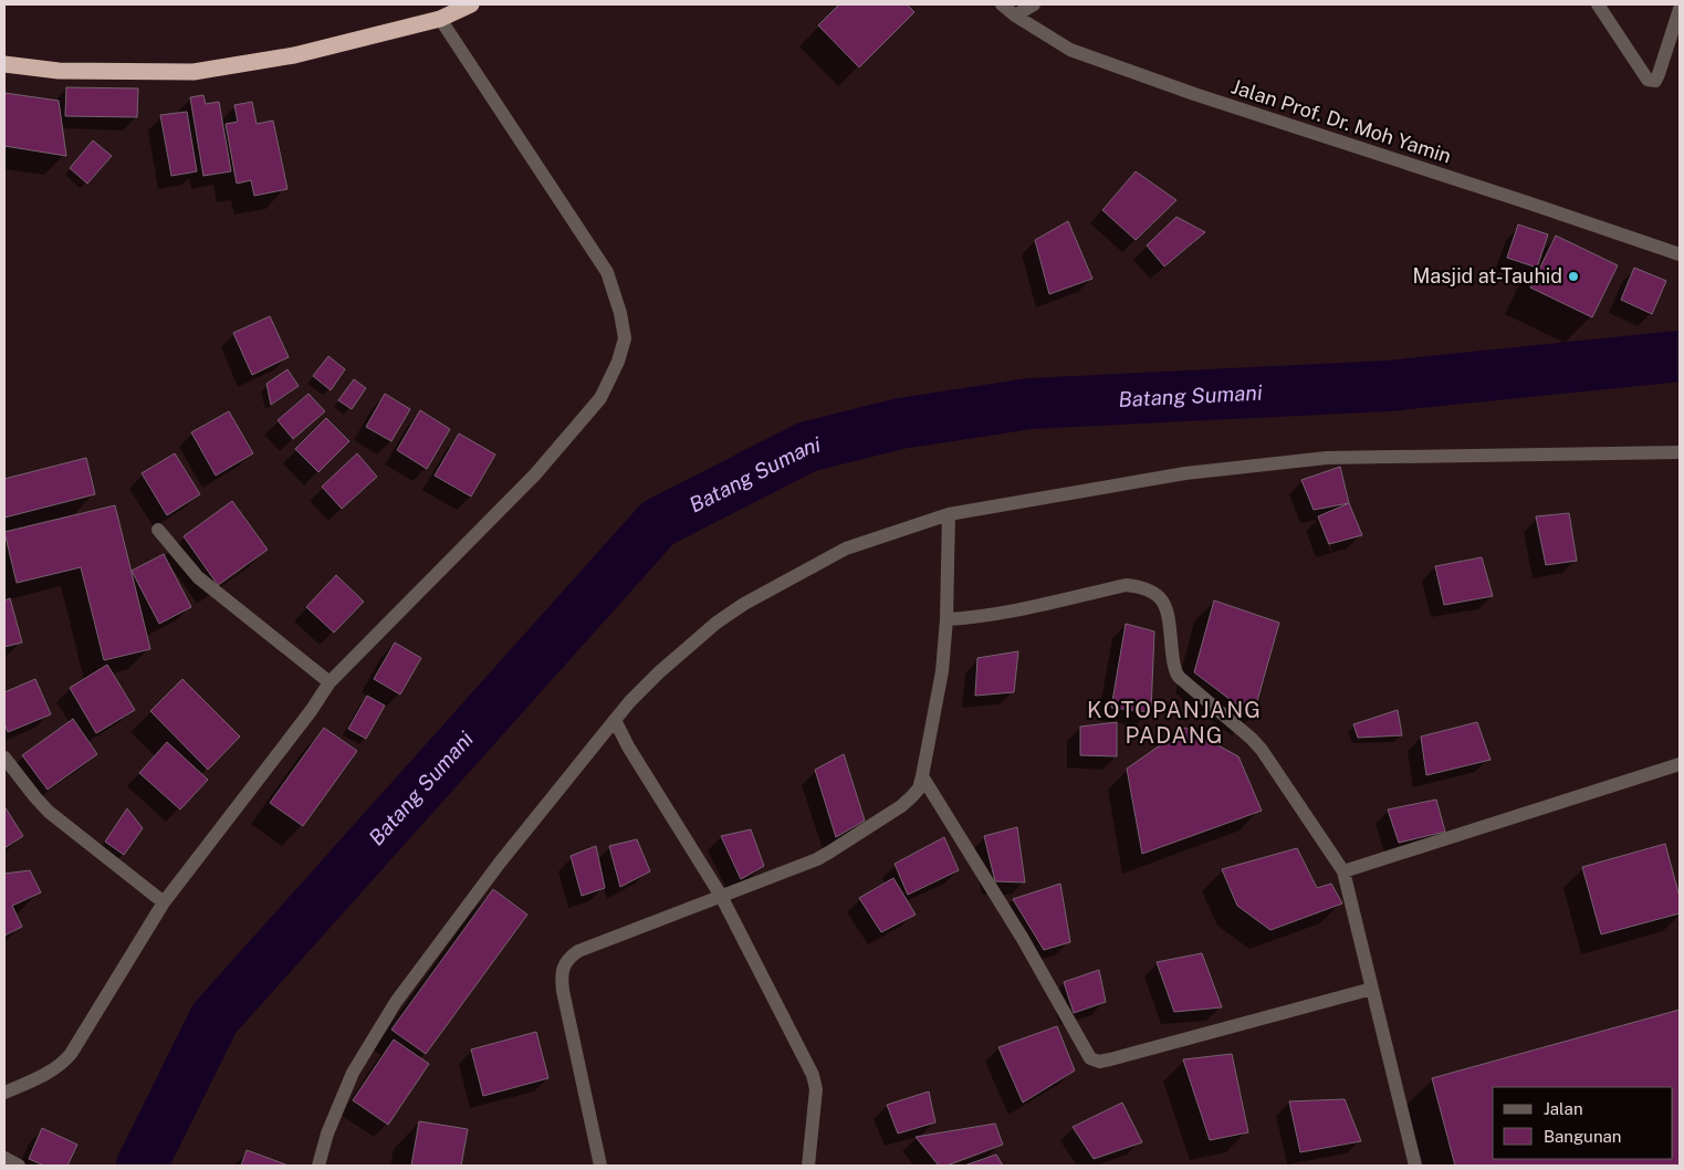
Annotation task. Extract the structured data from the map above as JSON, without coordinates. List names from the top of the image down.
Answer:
{
  "streets": {
    "street": ["Jalan Prof. Dr. Moh Yamin"]
  },
  "districts": ["KOTOPANJANG PADANG"],
  "water": ["Batang Sumani"],
  "places": ["Masjid at-Tauhid"],
  "legend": ["Jalan", "Bangunan"]
}
